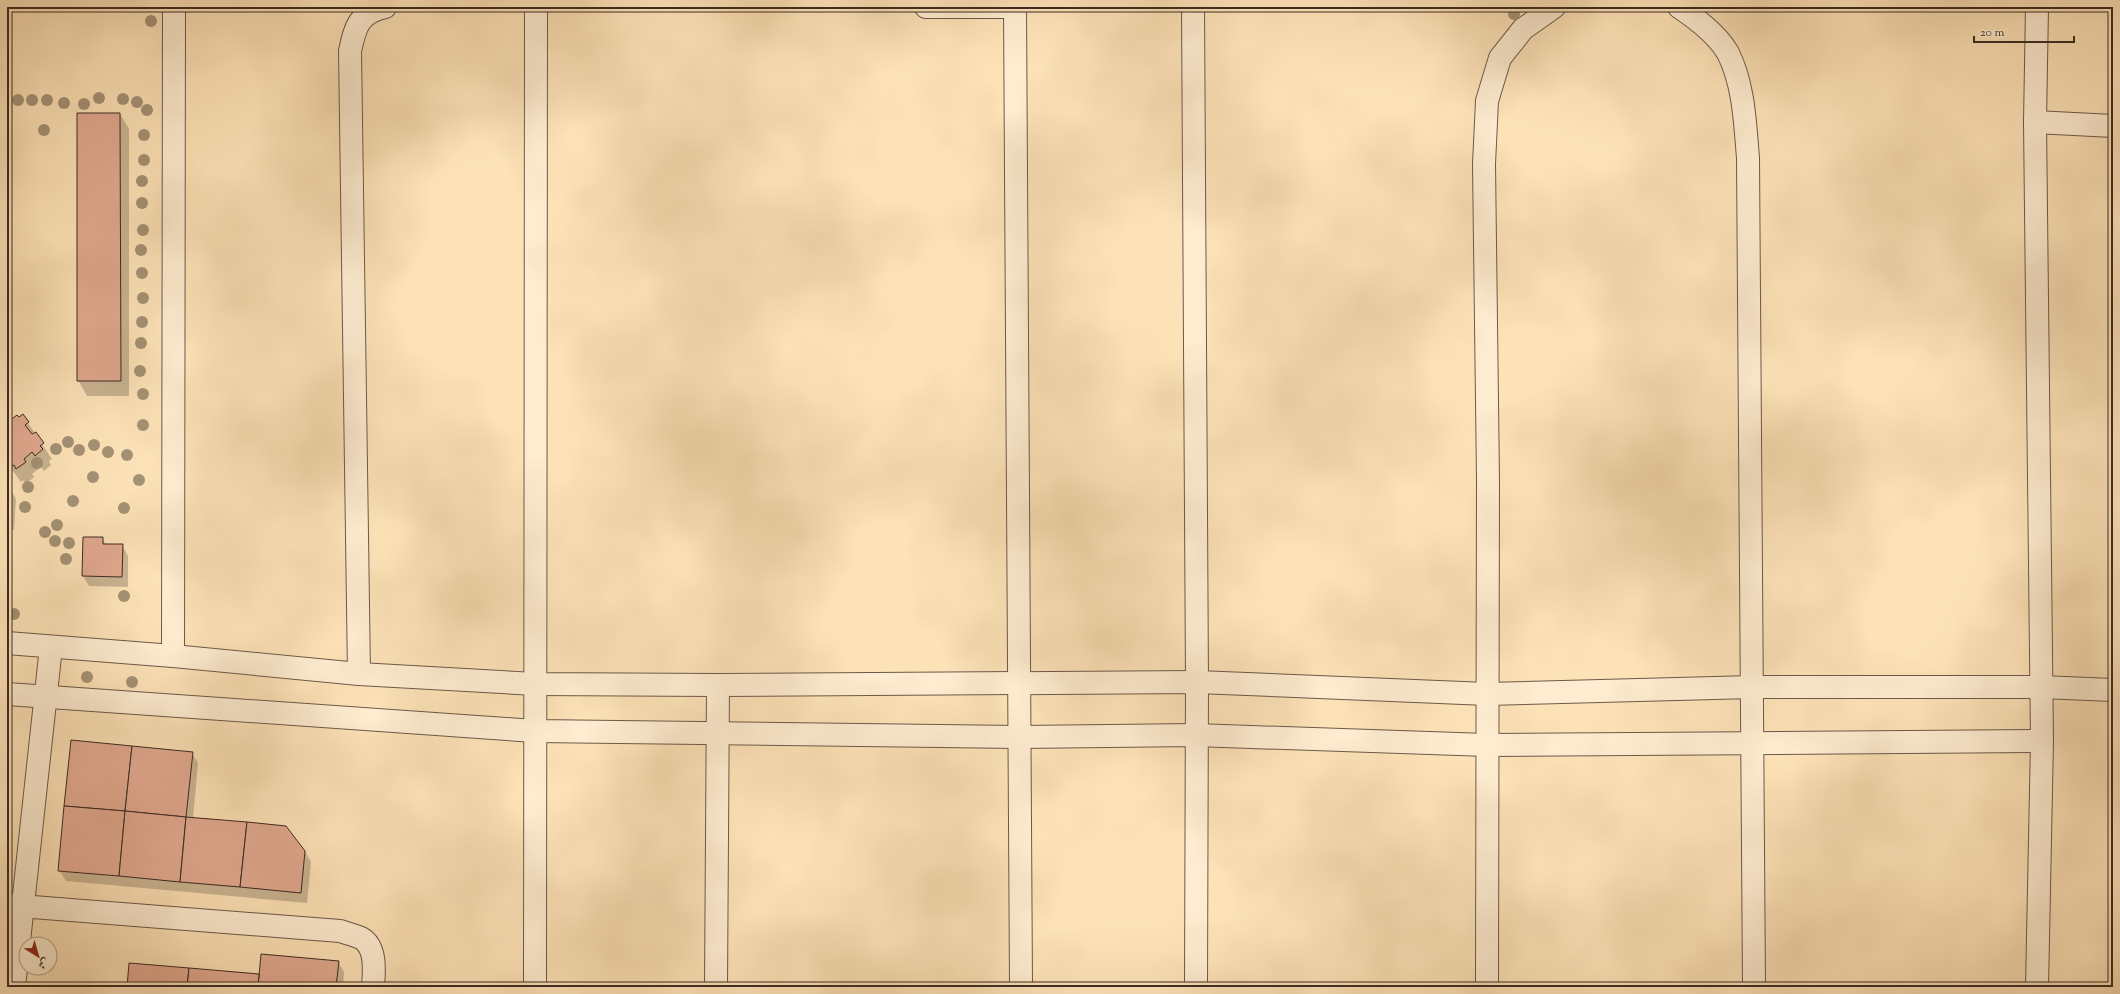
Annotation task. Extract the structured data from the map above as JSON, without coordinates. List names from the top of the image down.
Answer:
{
  "scale_bar": "20 m",
  "north": "bottom right"
}
